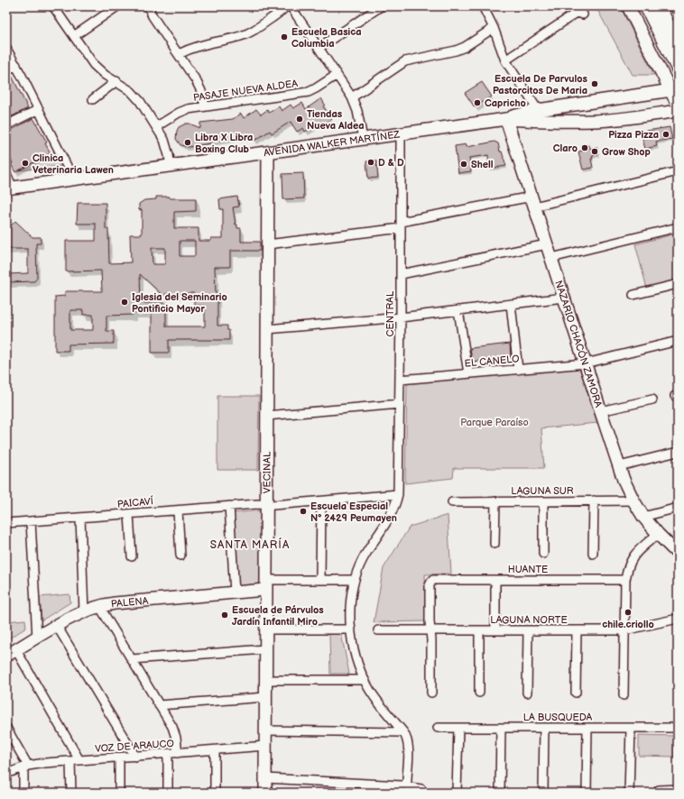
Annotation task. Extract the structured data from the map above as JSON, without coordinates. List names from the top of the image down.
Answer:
{
  "streets": {
    "street": [
      "PASAJE NUEVA ALDEA",
      "AVENIDA WALKER MARTÍNEZ",
      "CENTRAL",
      "NAZARIO CHACÓN ZAMORA",
      "EL CANELO",
      "VECINAL",
      "LAGUNA SUR",
      "PAICAVÍ",
      "HUANTE",
      "PALENA",
      "LAGUNA NORTE",
      "LA BUSQUEDA",
      "VOZ DE ARAUCO"
    ]
  },
  "crossings": [
    ["AVENIDA WALKER MARTÍNEZ", "CENTRAL"],
    ["AVENIDA WALKER MARTÍNEZ", "NAZARIO CHACÓN ZAMORA"],
    ["AVENIDA WALKER MARTÍNEZ", "VECINAL"],
    ["CENTRAL", "EL CANELO"],
    ["CENTRAL", "PAICAVÍ"],
    ["NAZARIO CHACÓN ZAMORA", "EL CANELO"],
    ["NAZARIO CHACÓN ZAMORA", "LAGUNA SUR"],
    ["VECINAL", "PAICAVÍ"],
    ["VECINAL", "PALENA"],
    ["VECINAL", "VOZ DE ARAUCO"],
    ["HUANTE", "LAGUNA NORTE"]
  ],
  "districts": ["SANTA MARÍA"],
  "parks": ["Parque Paraíso"],
  "places": [
    "Escuela Basica Columbia",
    "Escuela De Parvulos Pastorcitos De Maria",
    "Capricho",
    "Tiendas Nueva Aldea",
    "Pizza Pizza",
    "Libra X Libra Boxing Club",
    "Claro",
    "Grow Shop",
    "D & D",
    "Clinica Veterinaria Lawen",
    "Shell",
    "Iglesia del Seminario Pontificio Mayor",
    "Escuela Especial N° 2429 Peumayen",
    "chile.criollo",
    "Escuela de Párvulos Jardín Infantil Miro"
  ]
}
